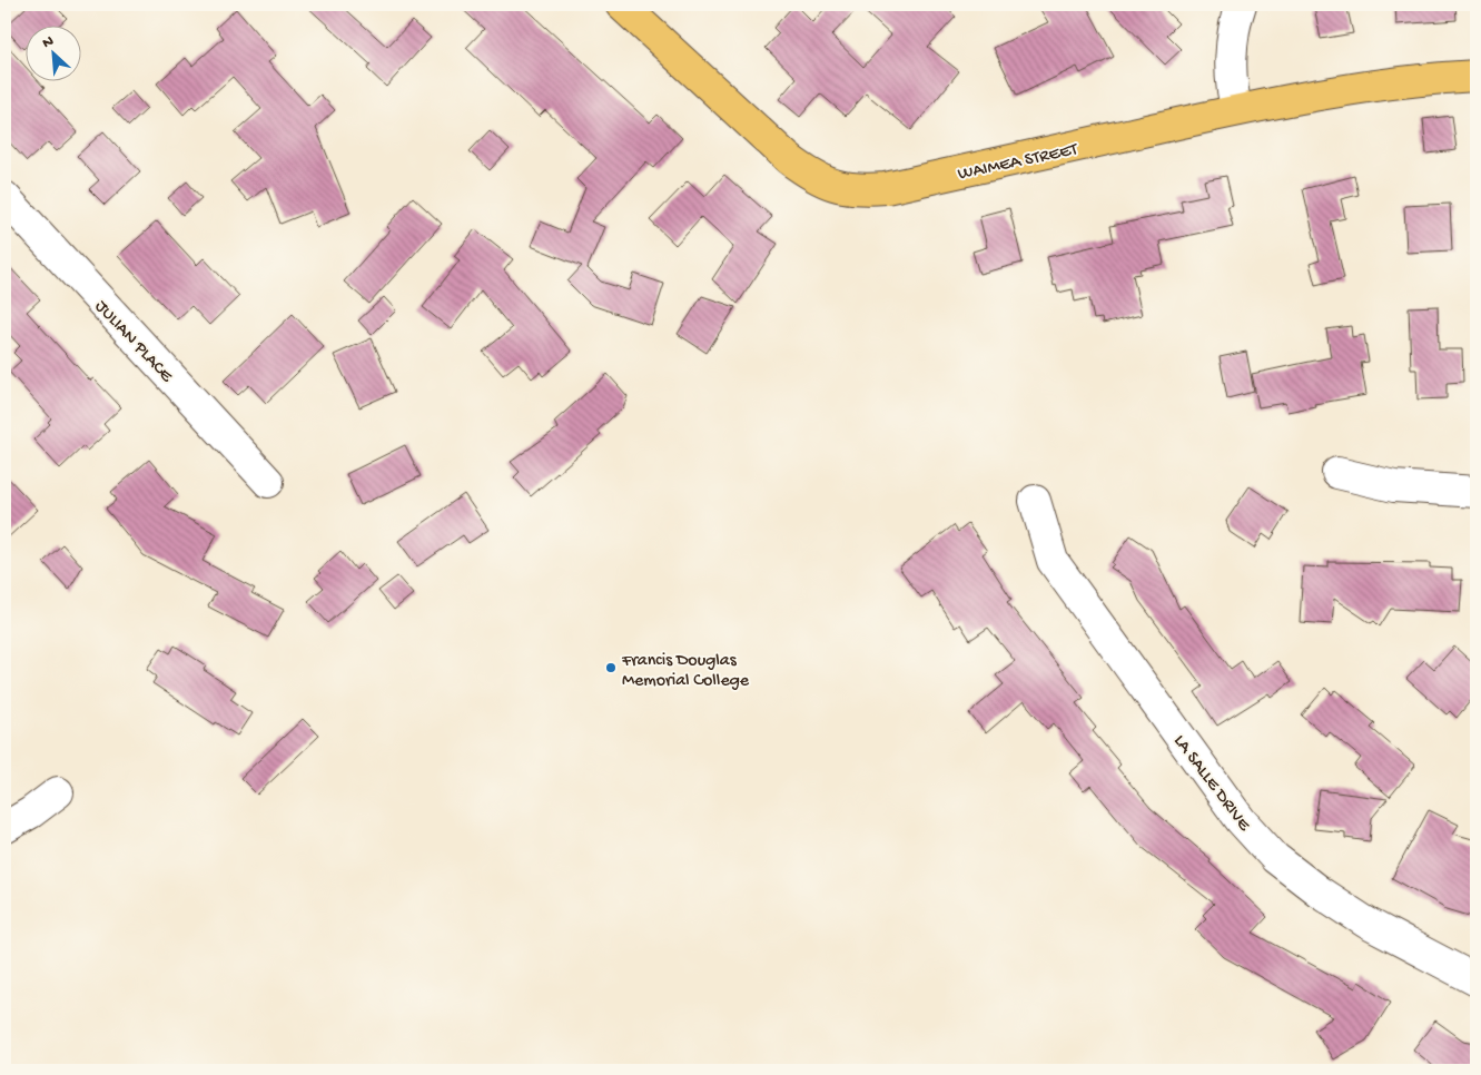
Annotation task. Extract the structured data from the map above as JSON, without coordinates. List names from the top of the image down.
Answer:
{
  "streets": {
    "main road": ["WAIMEA STREET"],
    "street": ["JULIAN PLACE", "LA SALLE DRIVE"]
  },
  "places": ["Francis Douglas Memorial College"],
  "north": "top left"
}
